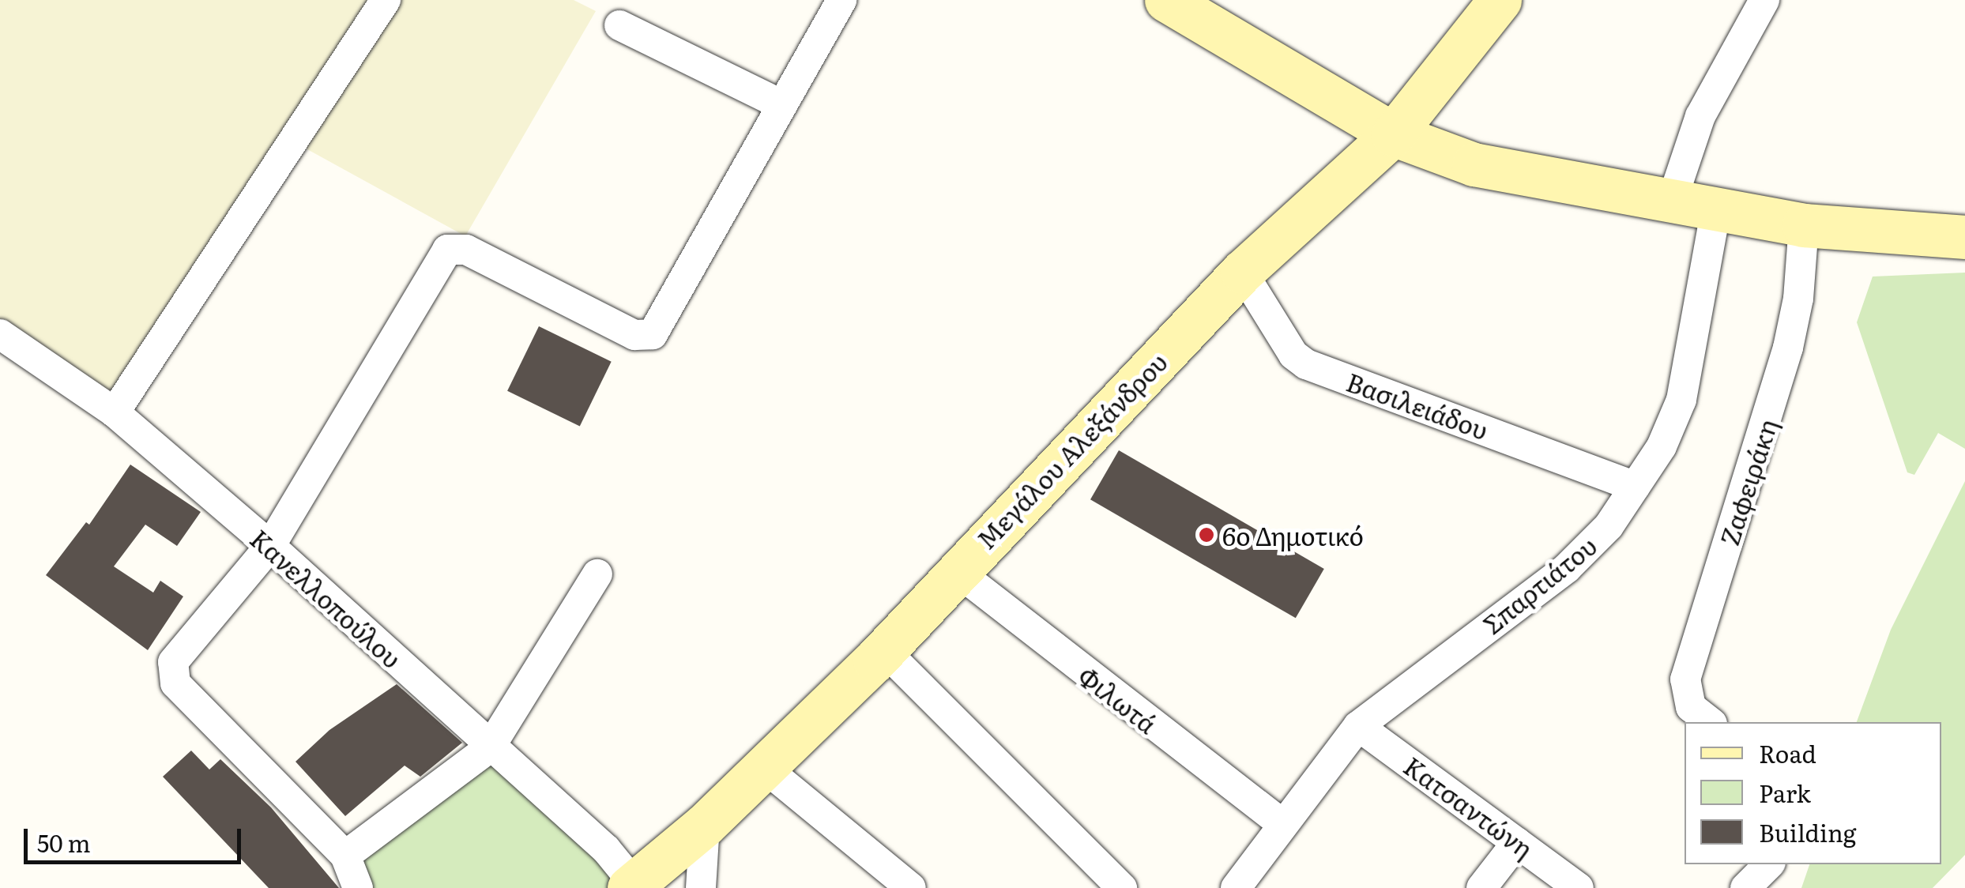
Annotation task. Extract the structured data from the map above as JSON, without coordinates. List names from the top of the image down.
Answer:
{
  "streets": {
    "main road": ["Μεγάλου Αλεξάνδρου"],
    "street": [
      "Βασιλειάδου",
      "Ζαφειράκη",
      "Σπαρτιάτου",
      "Κανελλοπούλου",
      "Φιλωτά",
      "Κατσαντώνη"
    ]
  },
  "crossings": [
    ["Βασιλειάδου", "Μεγάλου Αλεξάνδρου"],
    ["Βασιλειάδου", "Σπαρτιάτου"],
    ["Μεγάλου Αλεξάνδρου", "Κανελλοπούλου"],
    ["Μεγάλου Αλεξάνδρου", "Φιλωτά"],
    ["Σπαρτιάτου", "Φιλωτά"],
    ["Σπαρτιάτου", "Κατσαντώνη"]
  ],
  "places": ["6ο Δημοτικό"],
  "legend": ["Road", "Park", "Building"],
  "scale_bar": "50 m"
}
